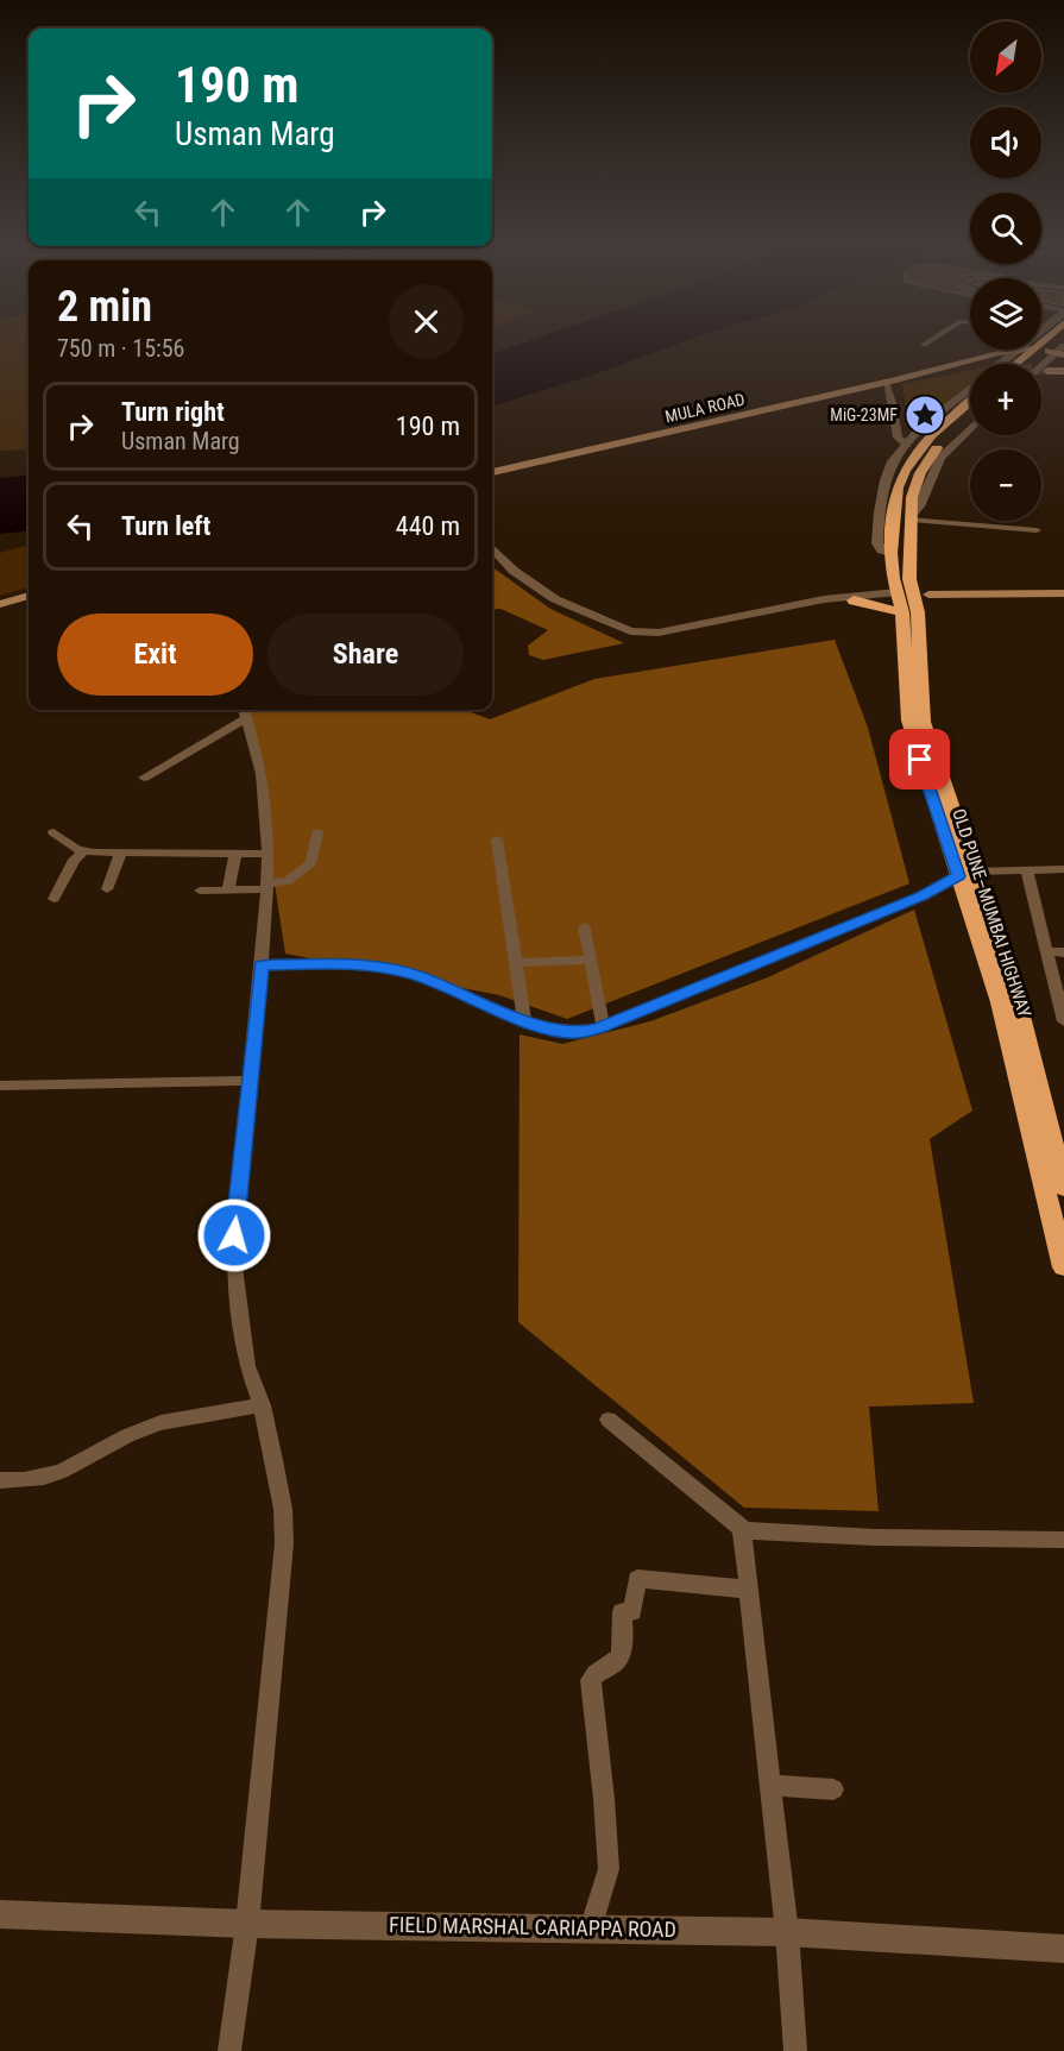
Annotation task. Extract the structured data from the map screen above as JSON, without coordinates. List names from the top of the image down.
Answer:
{
  "streets": {
    "highway": ["OLD PUNE–MUMBAI HIGHWAY"],
    "main road": ["MULA ROAD"],
    "street": ["FIELD MARSHAL CARIAPPA ROAD"]
  },
  "places": {
    "place": ["MiG-23MF"]
  },
  "north": "bottom left",
  "page": {
    "map_buttons": ["+", "−"],
    "turn": ["190 m", "Usman Marg"],
    "heading": ["2 min", "750 m · 15:56"],
    "list": [
      {
        "name": "Turn right",
        "note": "Usman Marg",
        "value": "190 m"
      },
      {
        "name": "Turn left",
        "value": "440 m"
      }
    ],
    "buttons": ["Exit", "Share"]
  }
}
